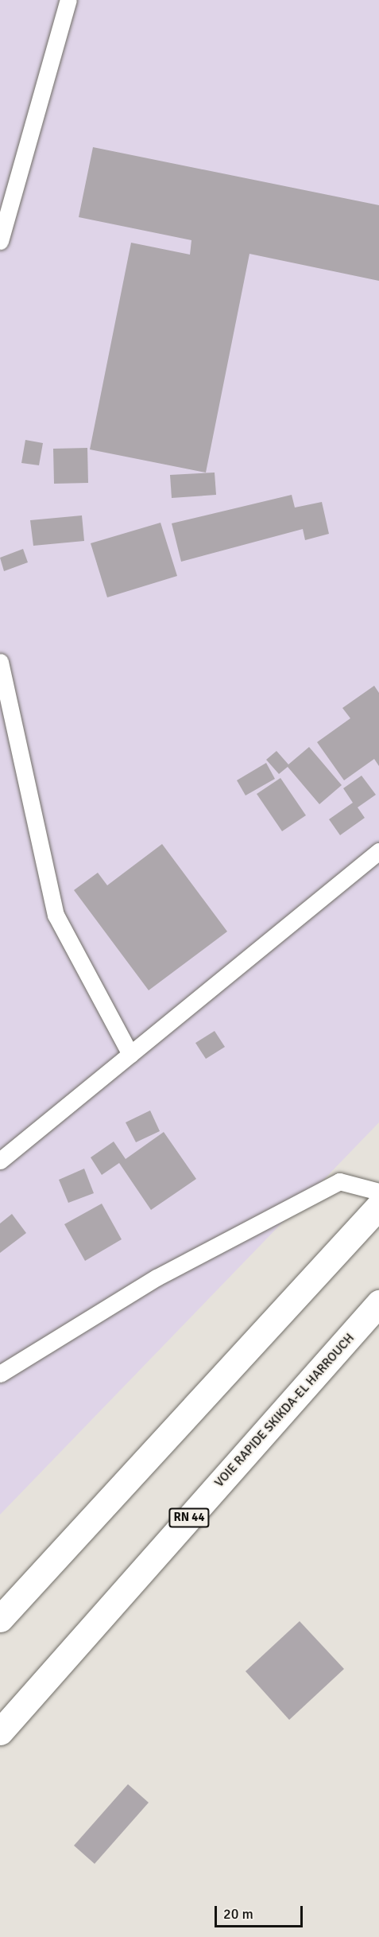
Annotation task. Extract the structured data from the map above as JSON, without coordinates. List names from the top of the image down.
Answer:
{
  "streets": {
    "highway": ["VOIE RAPIDE SKIKDA-EL HARROUCH", "RN 44"]
  },
  "scale_bar": "20 m"
}
